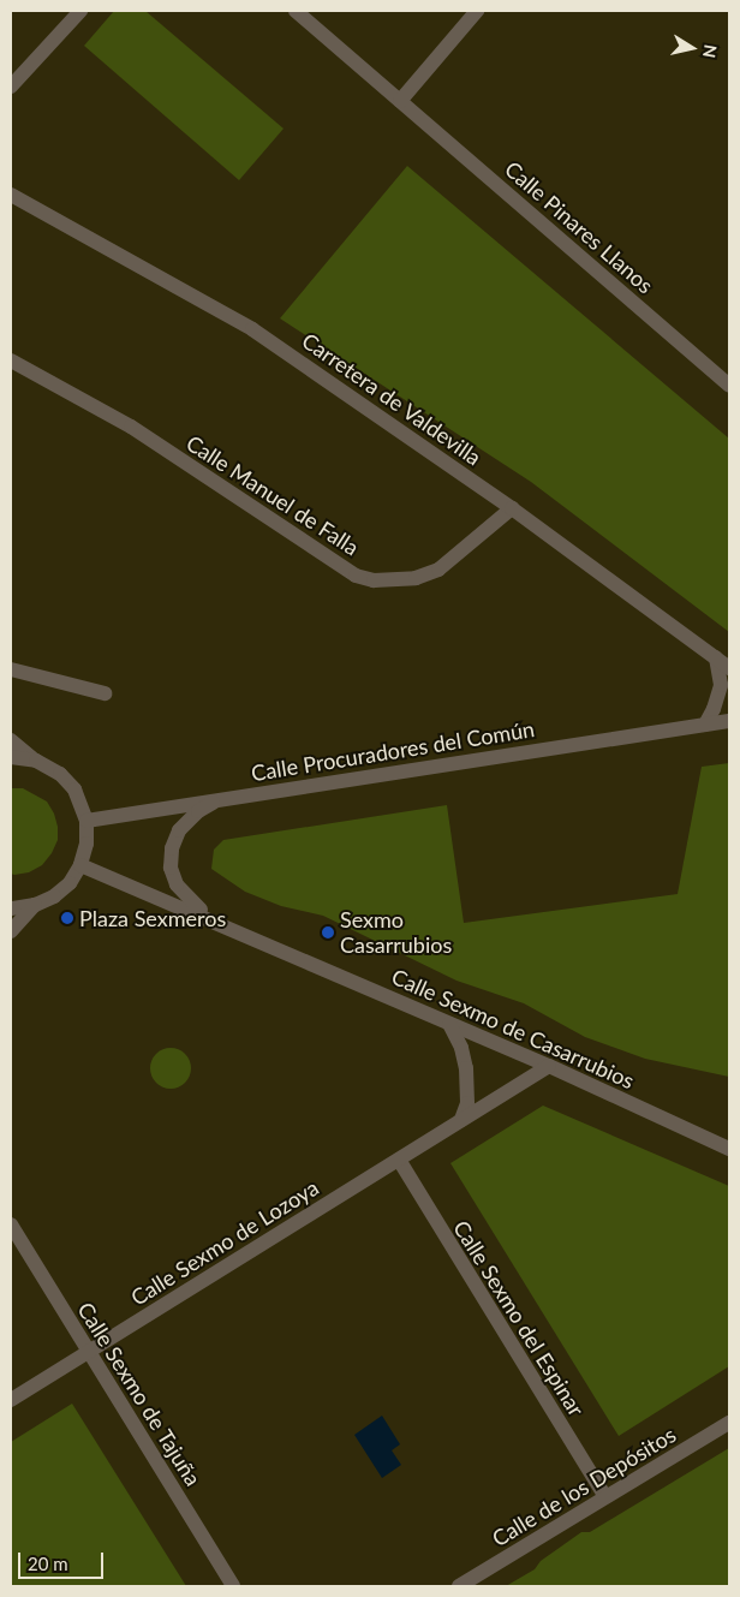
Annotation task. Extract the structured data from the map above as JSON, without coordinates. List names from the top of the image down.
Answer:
{
  "streets": {
    "street": [
      "Calle Pinares Llanos",
      "Carretera de Valdevilla",
      "Calle Manuel de Falla",
      "Calle Procuradores del Común",
      "Calle Sexmo de Casarrubios",
      "Calle Sexmo de Lozoya",
      "Calle Sexmo del Espinar",
      "Calle Sexmo de Tajuña",
      "Calle de los Depósitos"
    ]
  },
  "crossings": [
    ["Carretera de Valdevilla", "Calle Manuel de Falla"],
    ["Calle Sexmo de Casarrubios", "Calle Sexmo de Lozoya"],
    ["Calle Sexmo de Lozoya", "Calle Sexmo del Espinar"],
    ["Calle Sexmo de Lozoya", "Calle Sexmo de Tajuña"],
    ["Calle Sexmo del Espinar", "Calle de los Depósitos"]
  ],
  "places": ["Plaza Sexmeros", "Sexmo Casarrubios"],
  "scale_bar": "20 m",
  "north": "right"
}
